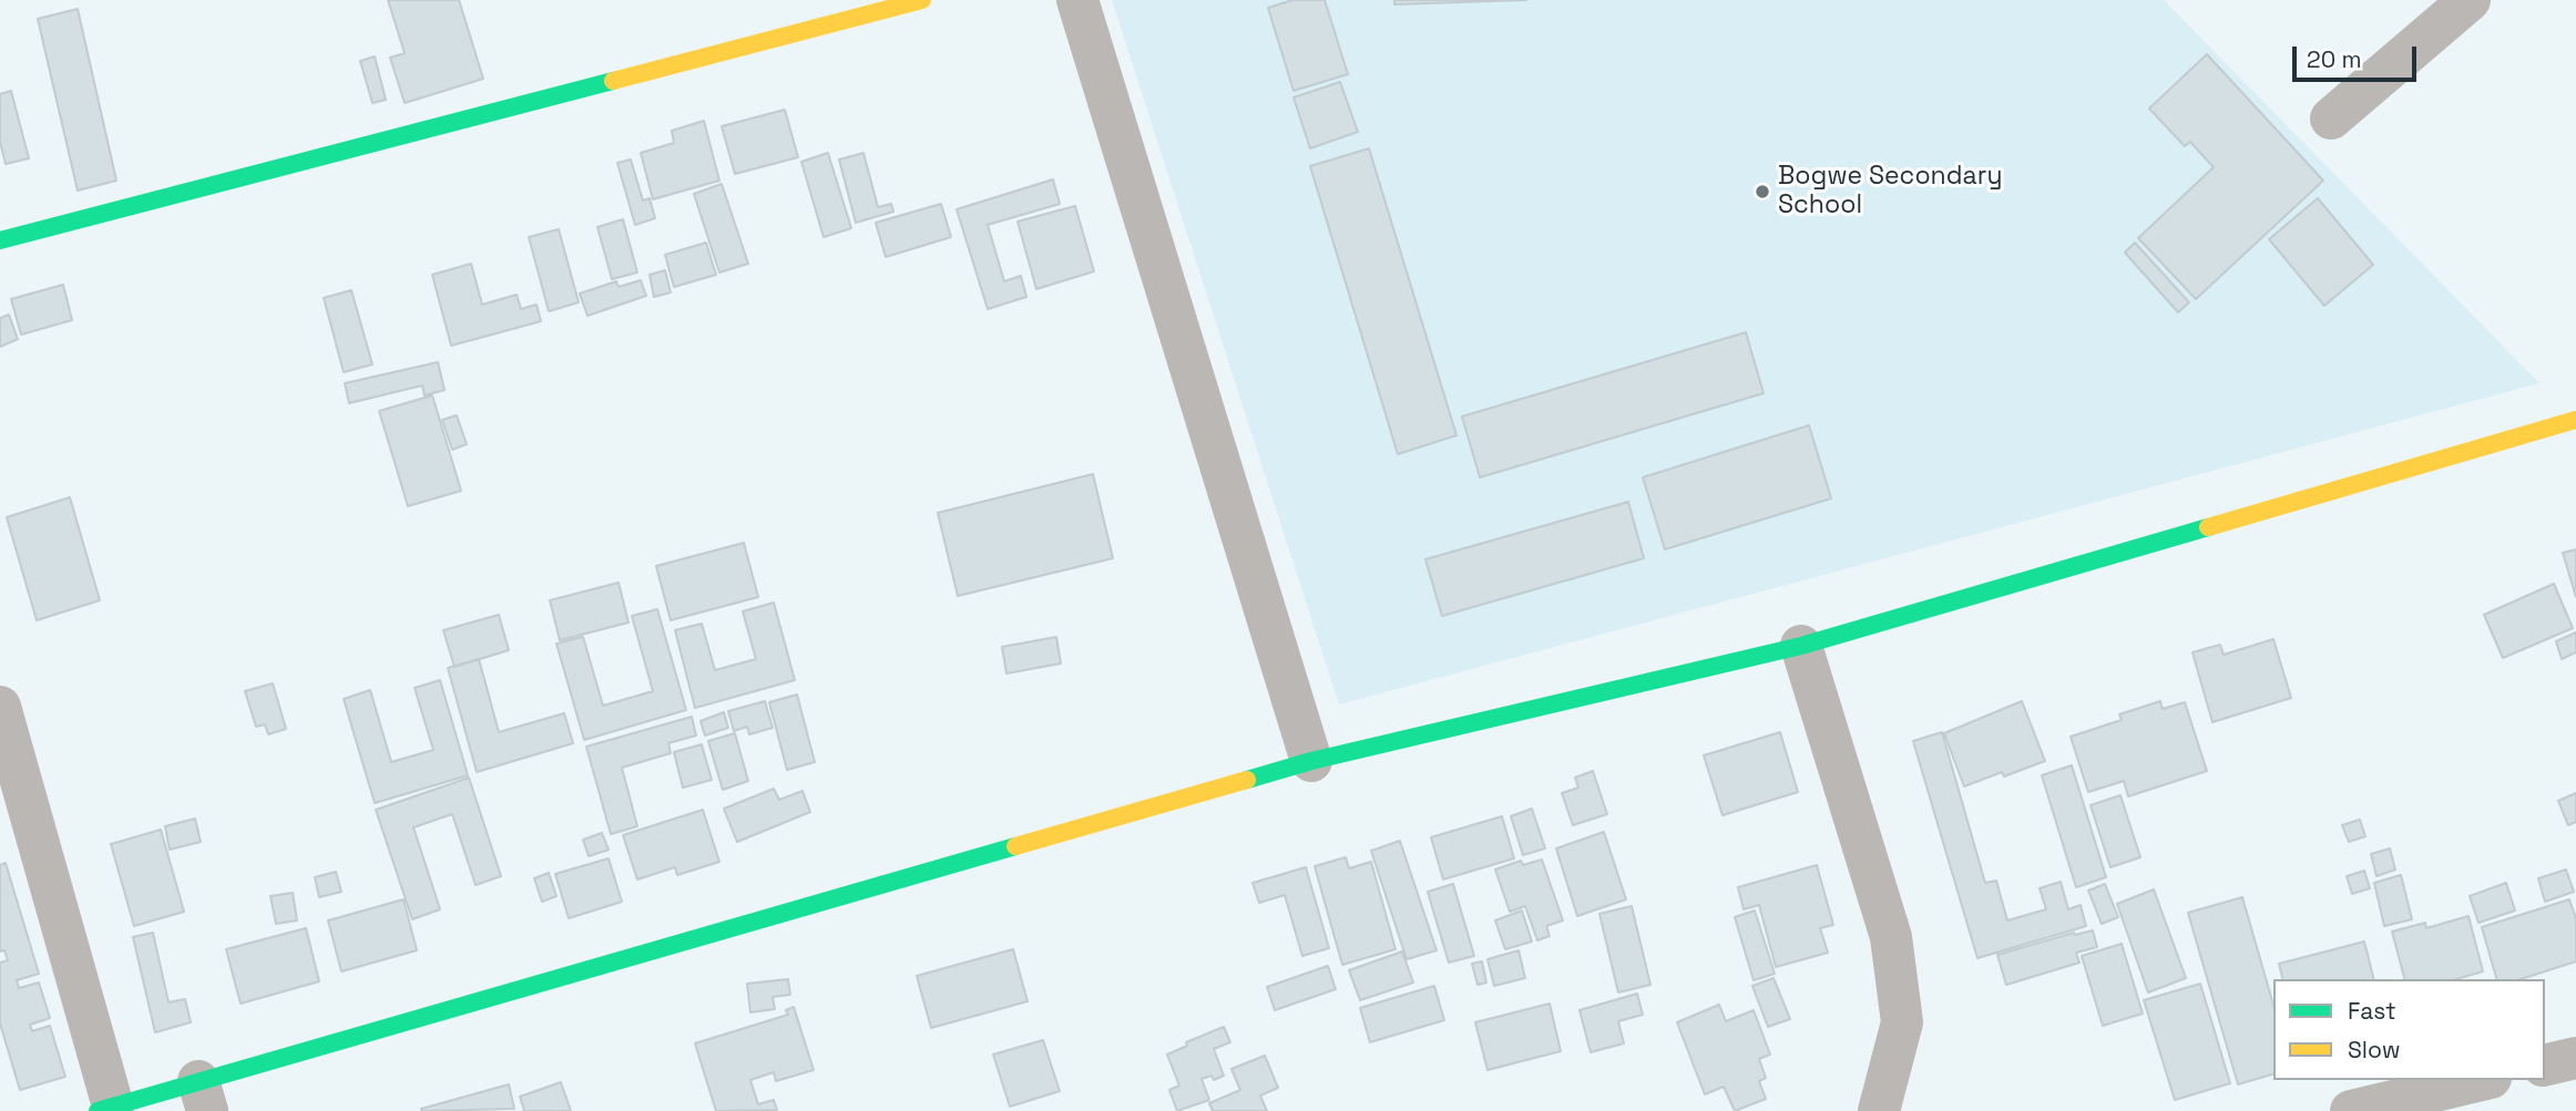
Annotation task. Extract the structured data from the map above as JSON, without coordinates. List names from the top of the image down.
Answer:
{
  "places": ["Bogwe Secondary School"],
  "legend": ["Fast", "Slow"],
  "scale_bar": "20 m"
}
